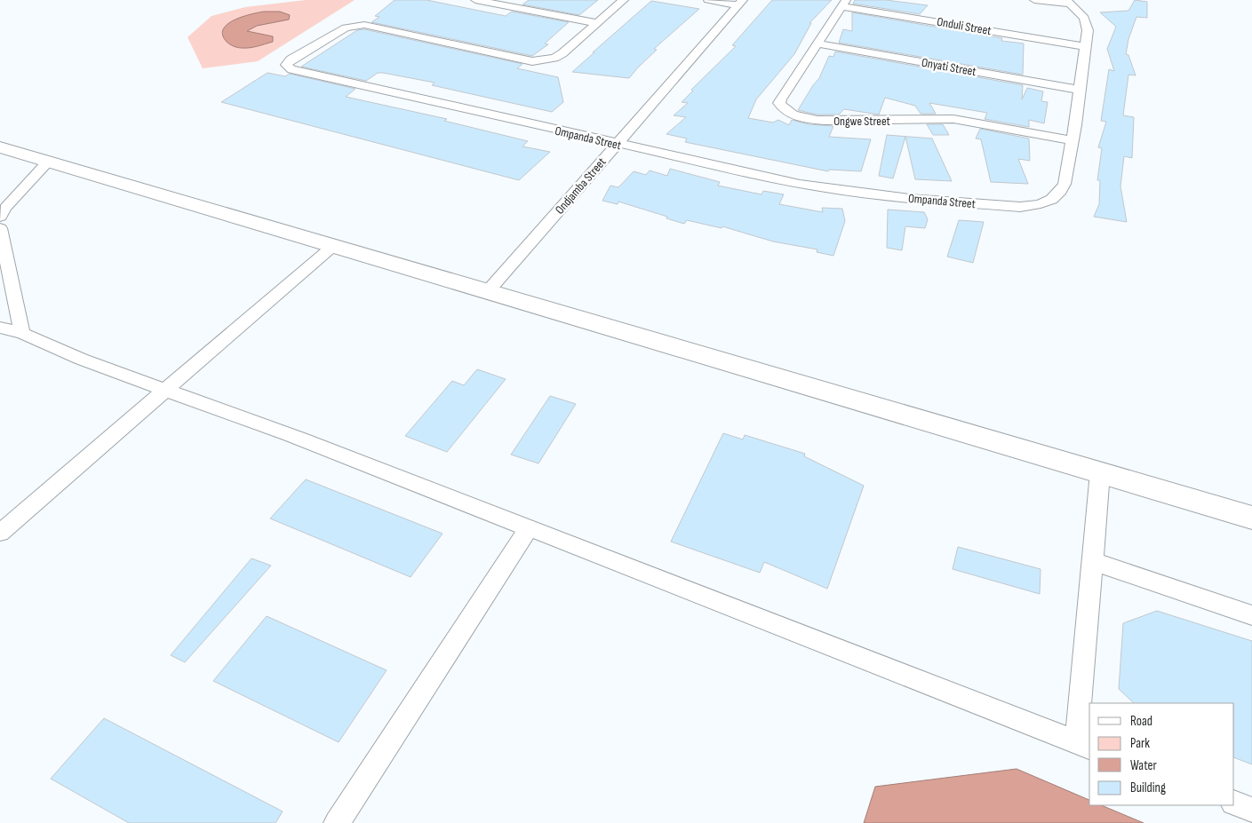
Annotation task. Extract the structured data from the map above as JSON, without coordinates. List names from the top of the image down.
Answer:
{
  "streets": {
    "street": [
      "Onduli Street",
      "Onyati Street",
      "Ongwe Street",
      "Ompanda Street",
      "Ondjamba Street"
    ]
  },
  "crossings": [
    ["Onduli Street", "Ongwe Street"],
    ["Onduli Street", "Ompanda Street"],
    ["Onyati Street", "Ongwe Street"],
    ["Onyati Street", "Ompanda Street"],
    ["Ongwe Street", "Ompanda Street"],
    ["Ompanda Street", "Ondjamba Street"]
  ],
  "legend": [
    "Road",
    "Park",
    "Water",
    "Building"
  ]
}
